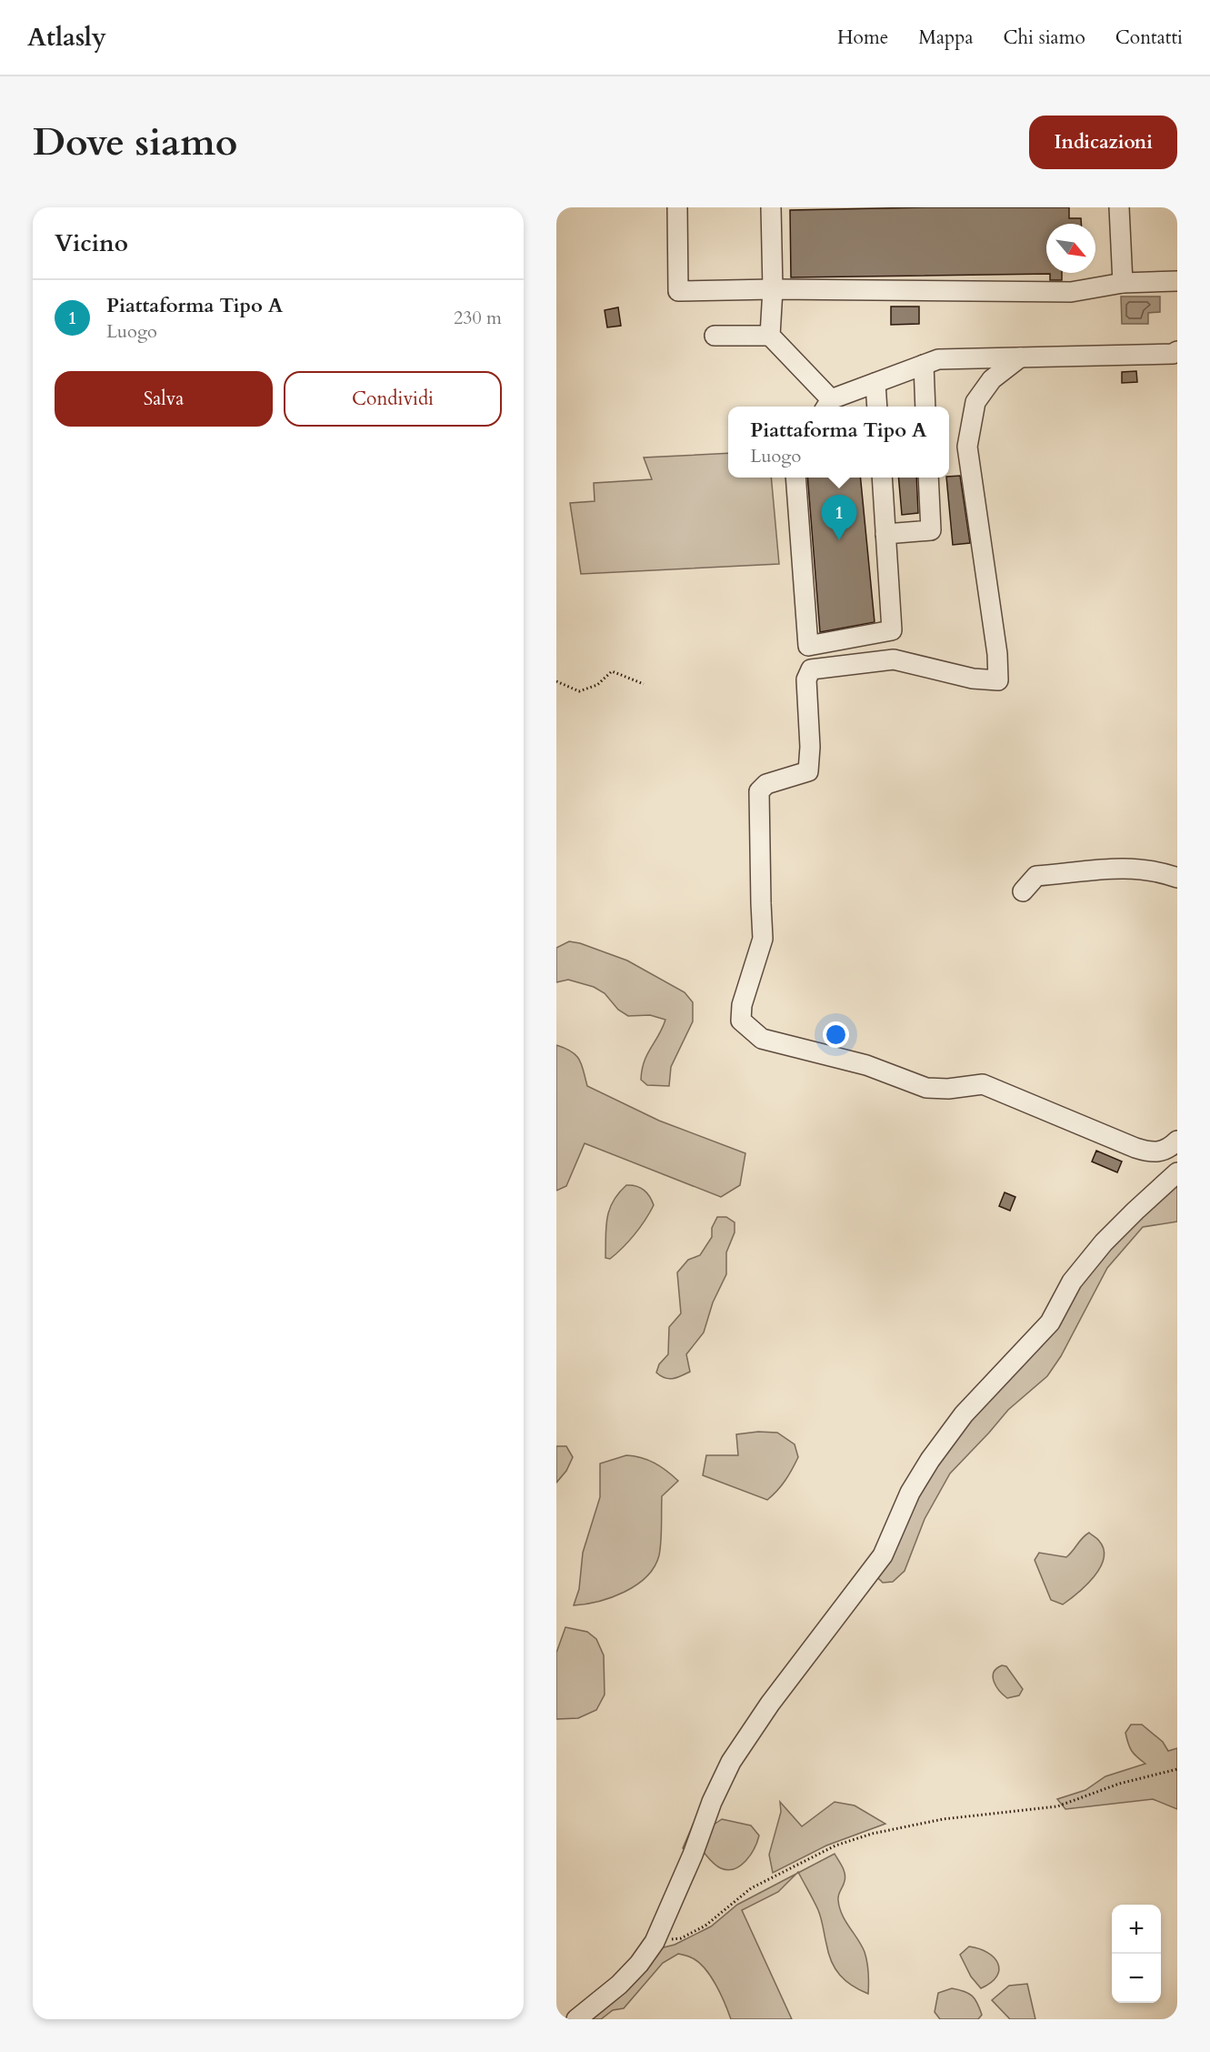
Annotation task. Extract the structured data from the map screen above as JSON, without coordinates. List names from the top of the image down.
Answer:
{
  "north": "bottom right",
  "page": {
    "header": "Atlasly",
    "nav": [
      "Home",
      "Mappa",
      "Chi siamo",
      "Contatti"
    ],
    "buttons": [
      "Indicazioni",
      ["Salva", "Condividi"]
    ],
    "title": "Dove siamo",
    "heading": "Vicino",
    "list": [
      {
        "mark": "1",
        "name": "Piattaforma Tipo A",
        "note": "Luogo",
        "value": "230 m"
      }
    ],
    "popup": ["Piattaforma Tipo A", "Luogo"],
    "pins": "1",
    "map_buttons": ["+", "−"]
  }
}
